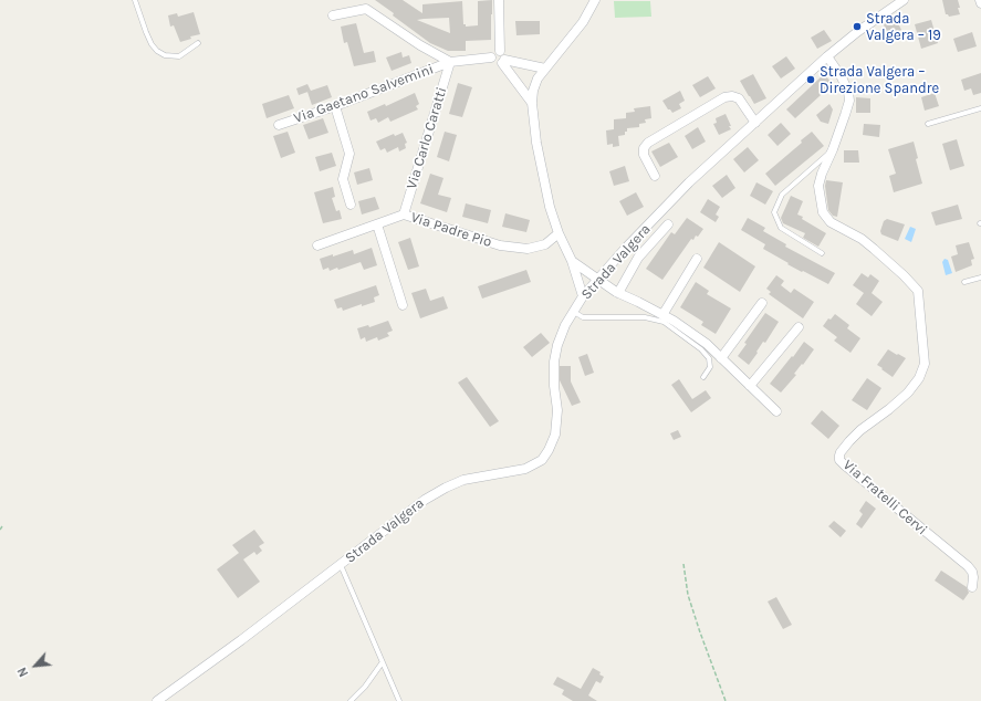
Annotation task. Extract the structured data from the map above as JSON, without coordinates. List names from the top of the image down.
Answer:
{
  "streets": {
    "street": [
      "Via Gaetano Salvemini",
      "Via Carlo Caratti",
      "Via Padre Pio",
      "Strada Valgera",
      "Via Fratelli Cervi"
    ]
  },
  "crossings": [
    ["Via Gaetano Salvemini", "Via Carlo Caratti"],
    ["Via Carlo Caratti", "Via Padre Pio"],
    ["Strada Valgera", "Via Fratelli Cervi"]
  ],
  "places": ["Strada Valgera – 19", "Strada Valgera – Direzione Spandre"],
  "north": "bottom left"
}
